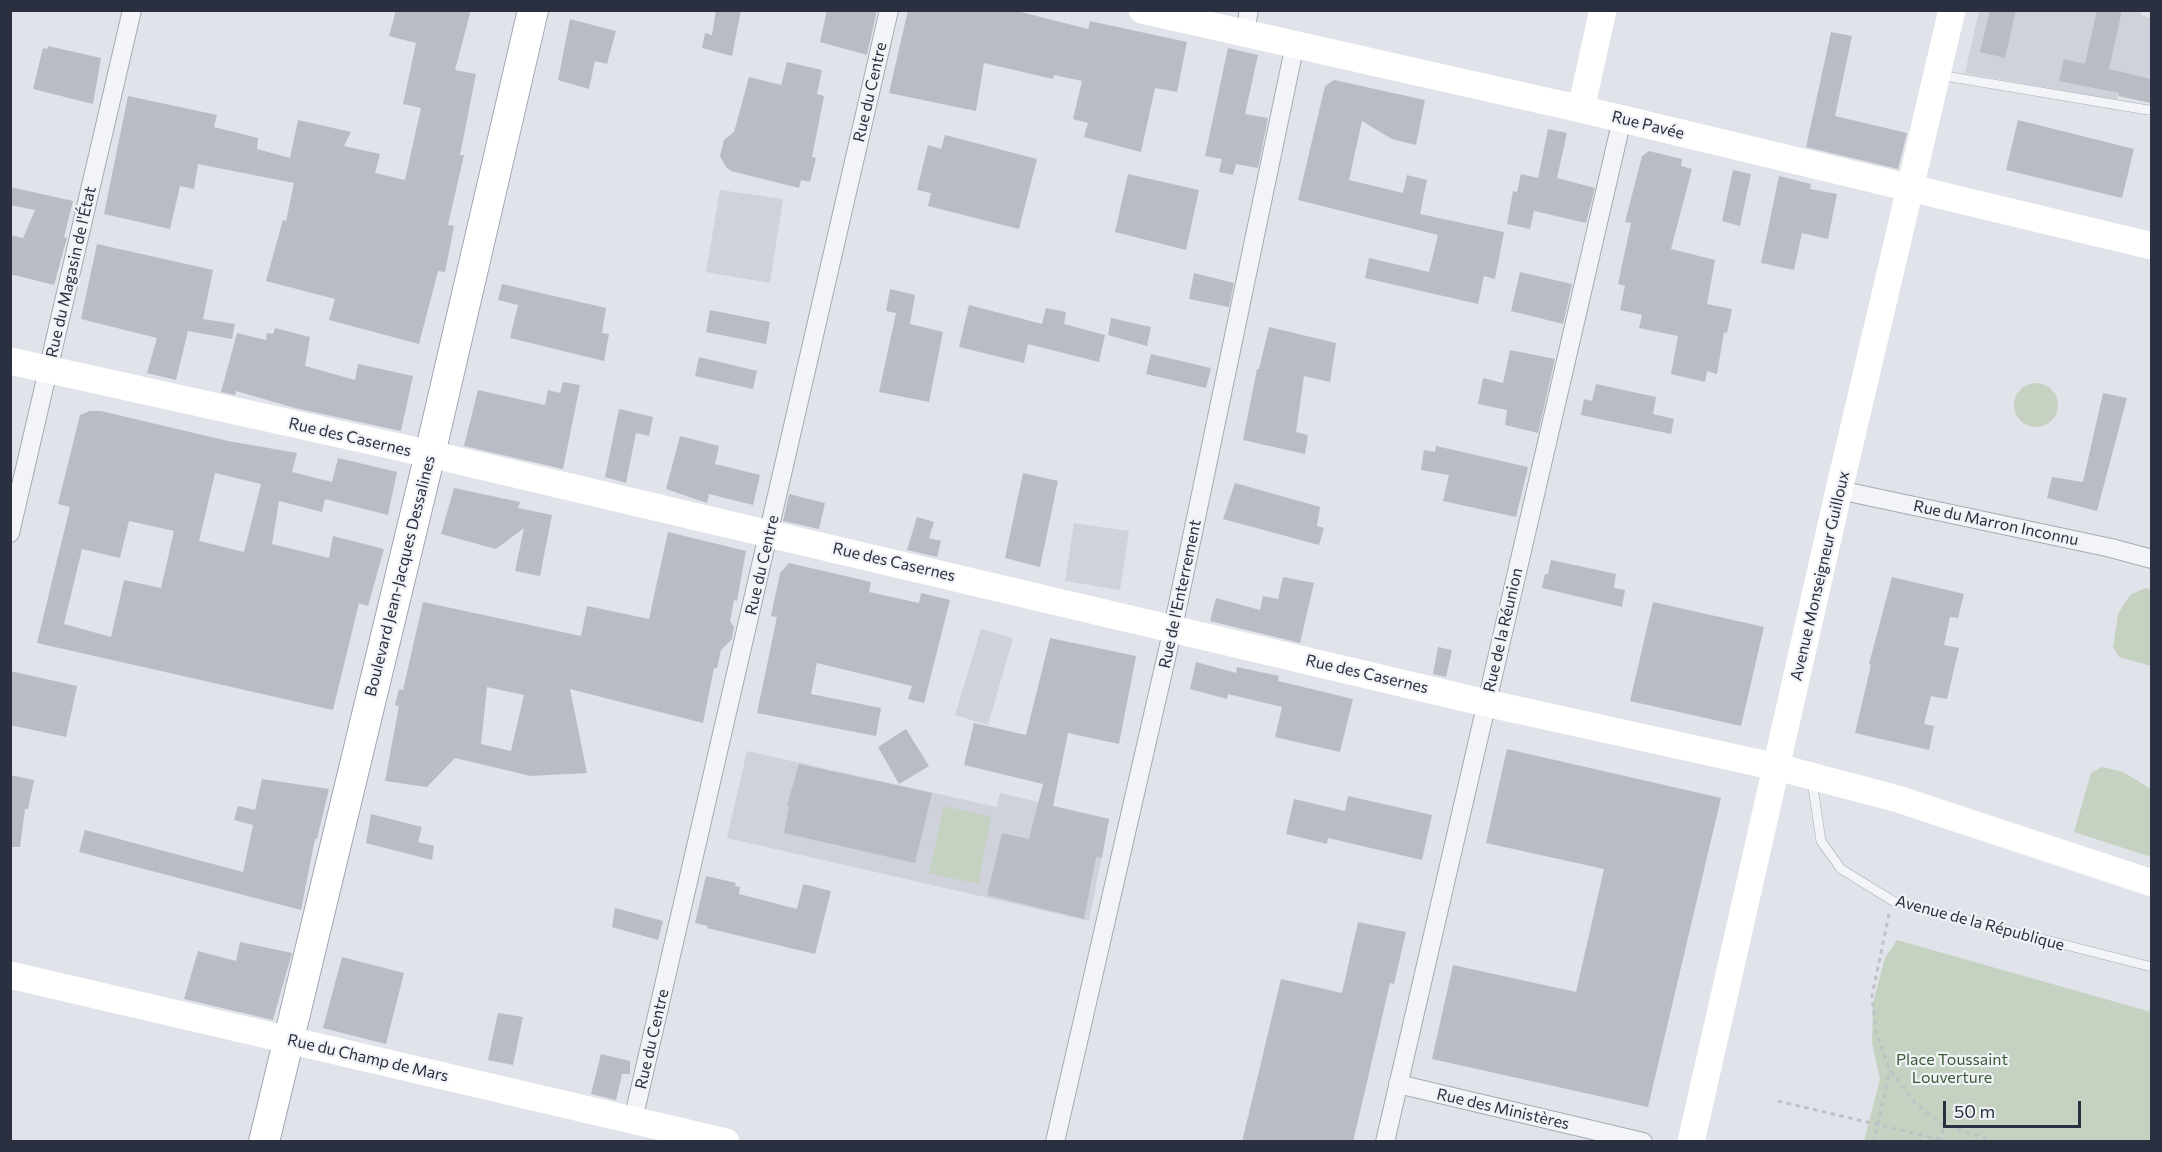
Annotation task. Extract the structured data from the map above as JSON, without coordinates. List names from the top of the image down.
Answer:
{
  "streets": {
    "main road": [
      "Rue Pavée",
      "Rue des Casernes",
      "Boulevard Jean-Jacques Dessalines",
      "Avenue Monseigneur Guilloux",
      "Rue du Champ de Mars"
    ],
    "street": [
      "Rue du Centre",
      "Rue du Magasin de l'État",
      "Rue du Marron Inconnu",
      "Rue de l'Enterrement",
      "Rue de la Réunion",
      "Rue des Ministères"
    ],
    "lane": ["Avenue de la République"]
  },
  "crossings": [
    ["Rue du Centre", "Rue des Casernes"],
    ["Rue du Centre", "Rue du Champ de Mars"],
    ["Rue Pavée", "Avenue Monseigneur Guilloux"],
    ["Rue Pavée", "Rue de l'Enterrement"],
    ["Rue Pavée", "Rue de la Réunion"],
    ["Rue du Magasin de l'État", "Rue des Casernes"],
    ["Rue des Casernes", "Boulevard Jean-Jacques Dessalines"],
    ["Rue des Casernes", "Avenue Monseigneur Guilloux"],
    ["Rue des Casernes", "Rue de l'Enterrement"],
    ["Rue des Casernes", "Rue de la Réunion"],
    ["Rue du Marron Inconnu", "Avenue Monseigneur Guilloux"],
    ["Boulevard Jean-Jacques Dessalines", "Rue du Champ de Mars"],
    ["Rue de la Réunion", "Rue des Ministères"]
  ],
  "parks": ["Place Toussaint Louverture"],
  "scale_bar": "50 m"
}
